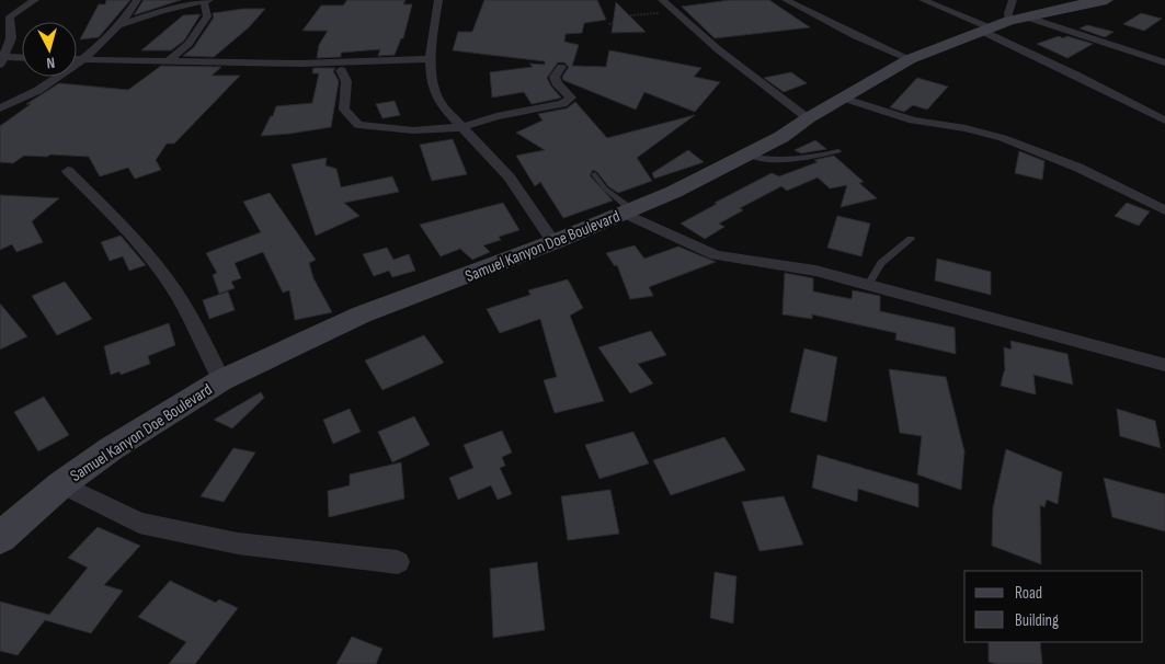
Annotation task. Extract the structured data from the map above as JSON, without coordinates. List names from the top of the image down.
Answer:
{
  "streets": {
    "street": ["Samuel Kanyon Doe Boulevard"]
  },
  "legend": ["Road", "Building"],
  "north": "bottom"
}
